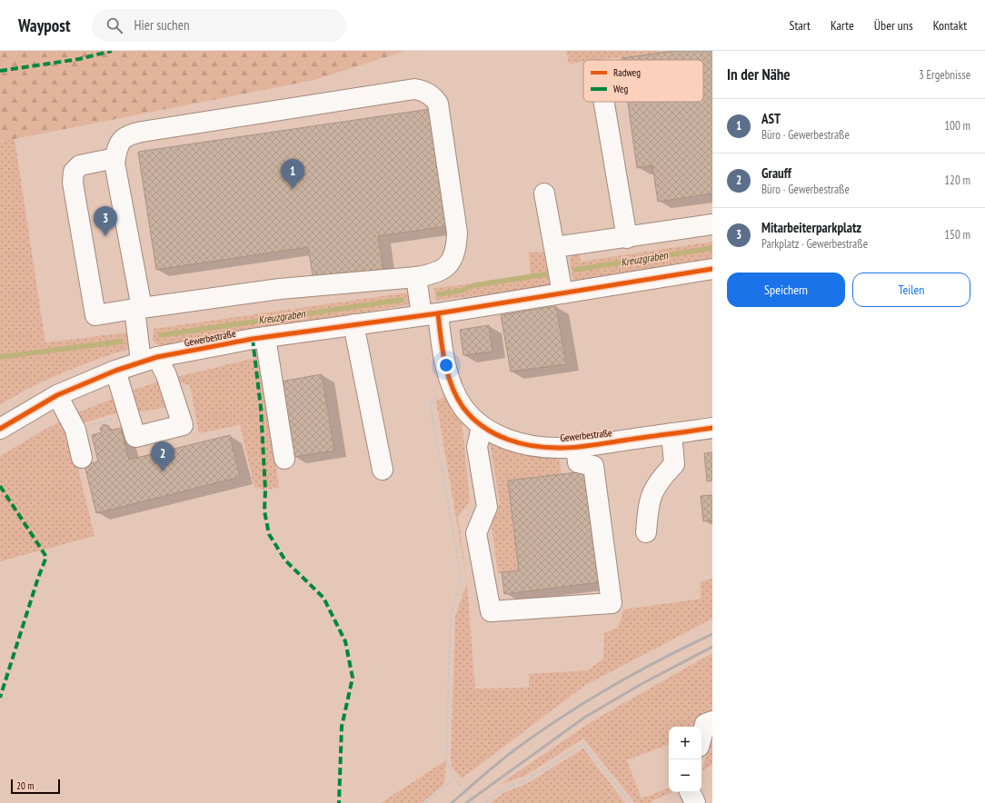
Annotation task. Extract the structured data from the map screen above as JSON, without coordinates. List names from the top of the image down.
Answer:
{
  "streets": {
    "street": ["Gewerbestraße"]
  },
  "water": ["Kreuzgraben"],
  "legend": ["Radweg", "Weg"],
  "scale_bar": "20 m",
  "page": {
    "header": "Waypost",
    "search": "Hier suchen",
    "nav": [
      "Start",
      "Karte",
      "Über uns",
      "Kontakt"
    ],
    "heading": ["In der Nähe", "3 Ergebnisse"],
    "list": [
      {
        "mark": "1",
        "name": "AST",
        "note": "Büro · Gewerbestraße",
        "value": "100 m"
      },
      {
        "mark": "2",
        "name": "Grauff",
        "note": "Büro · Gewerbestraße",
        "value": "120 m"
      },
      {
        "mark": "3",
        "name": "Mitarbeiterparkplatz",
        "note": "Parkplatz · Gewerbestraße",
        "value": "150 m"
      }
    ],
    "pins": ["1", "3", "2"],
    "buttons": ["Speichern", "Teilen"],
    "map_buttons": ["+", "−"],
    "scale": "20 m"
  }
}
